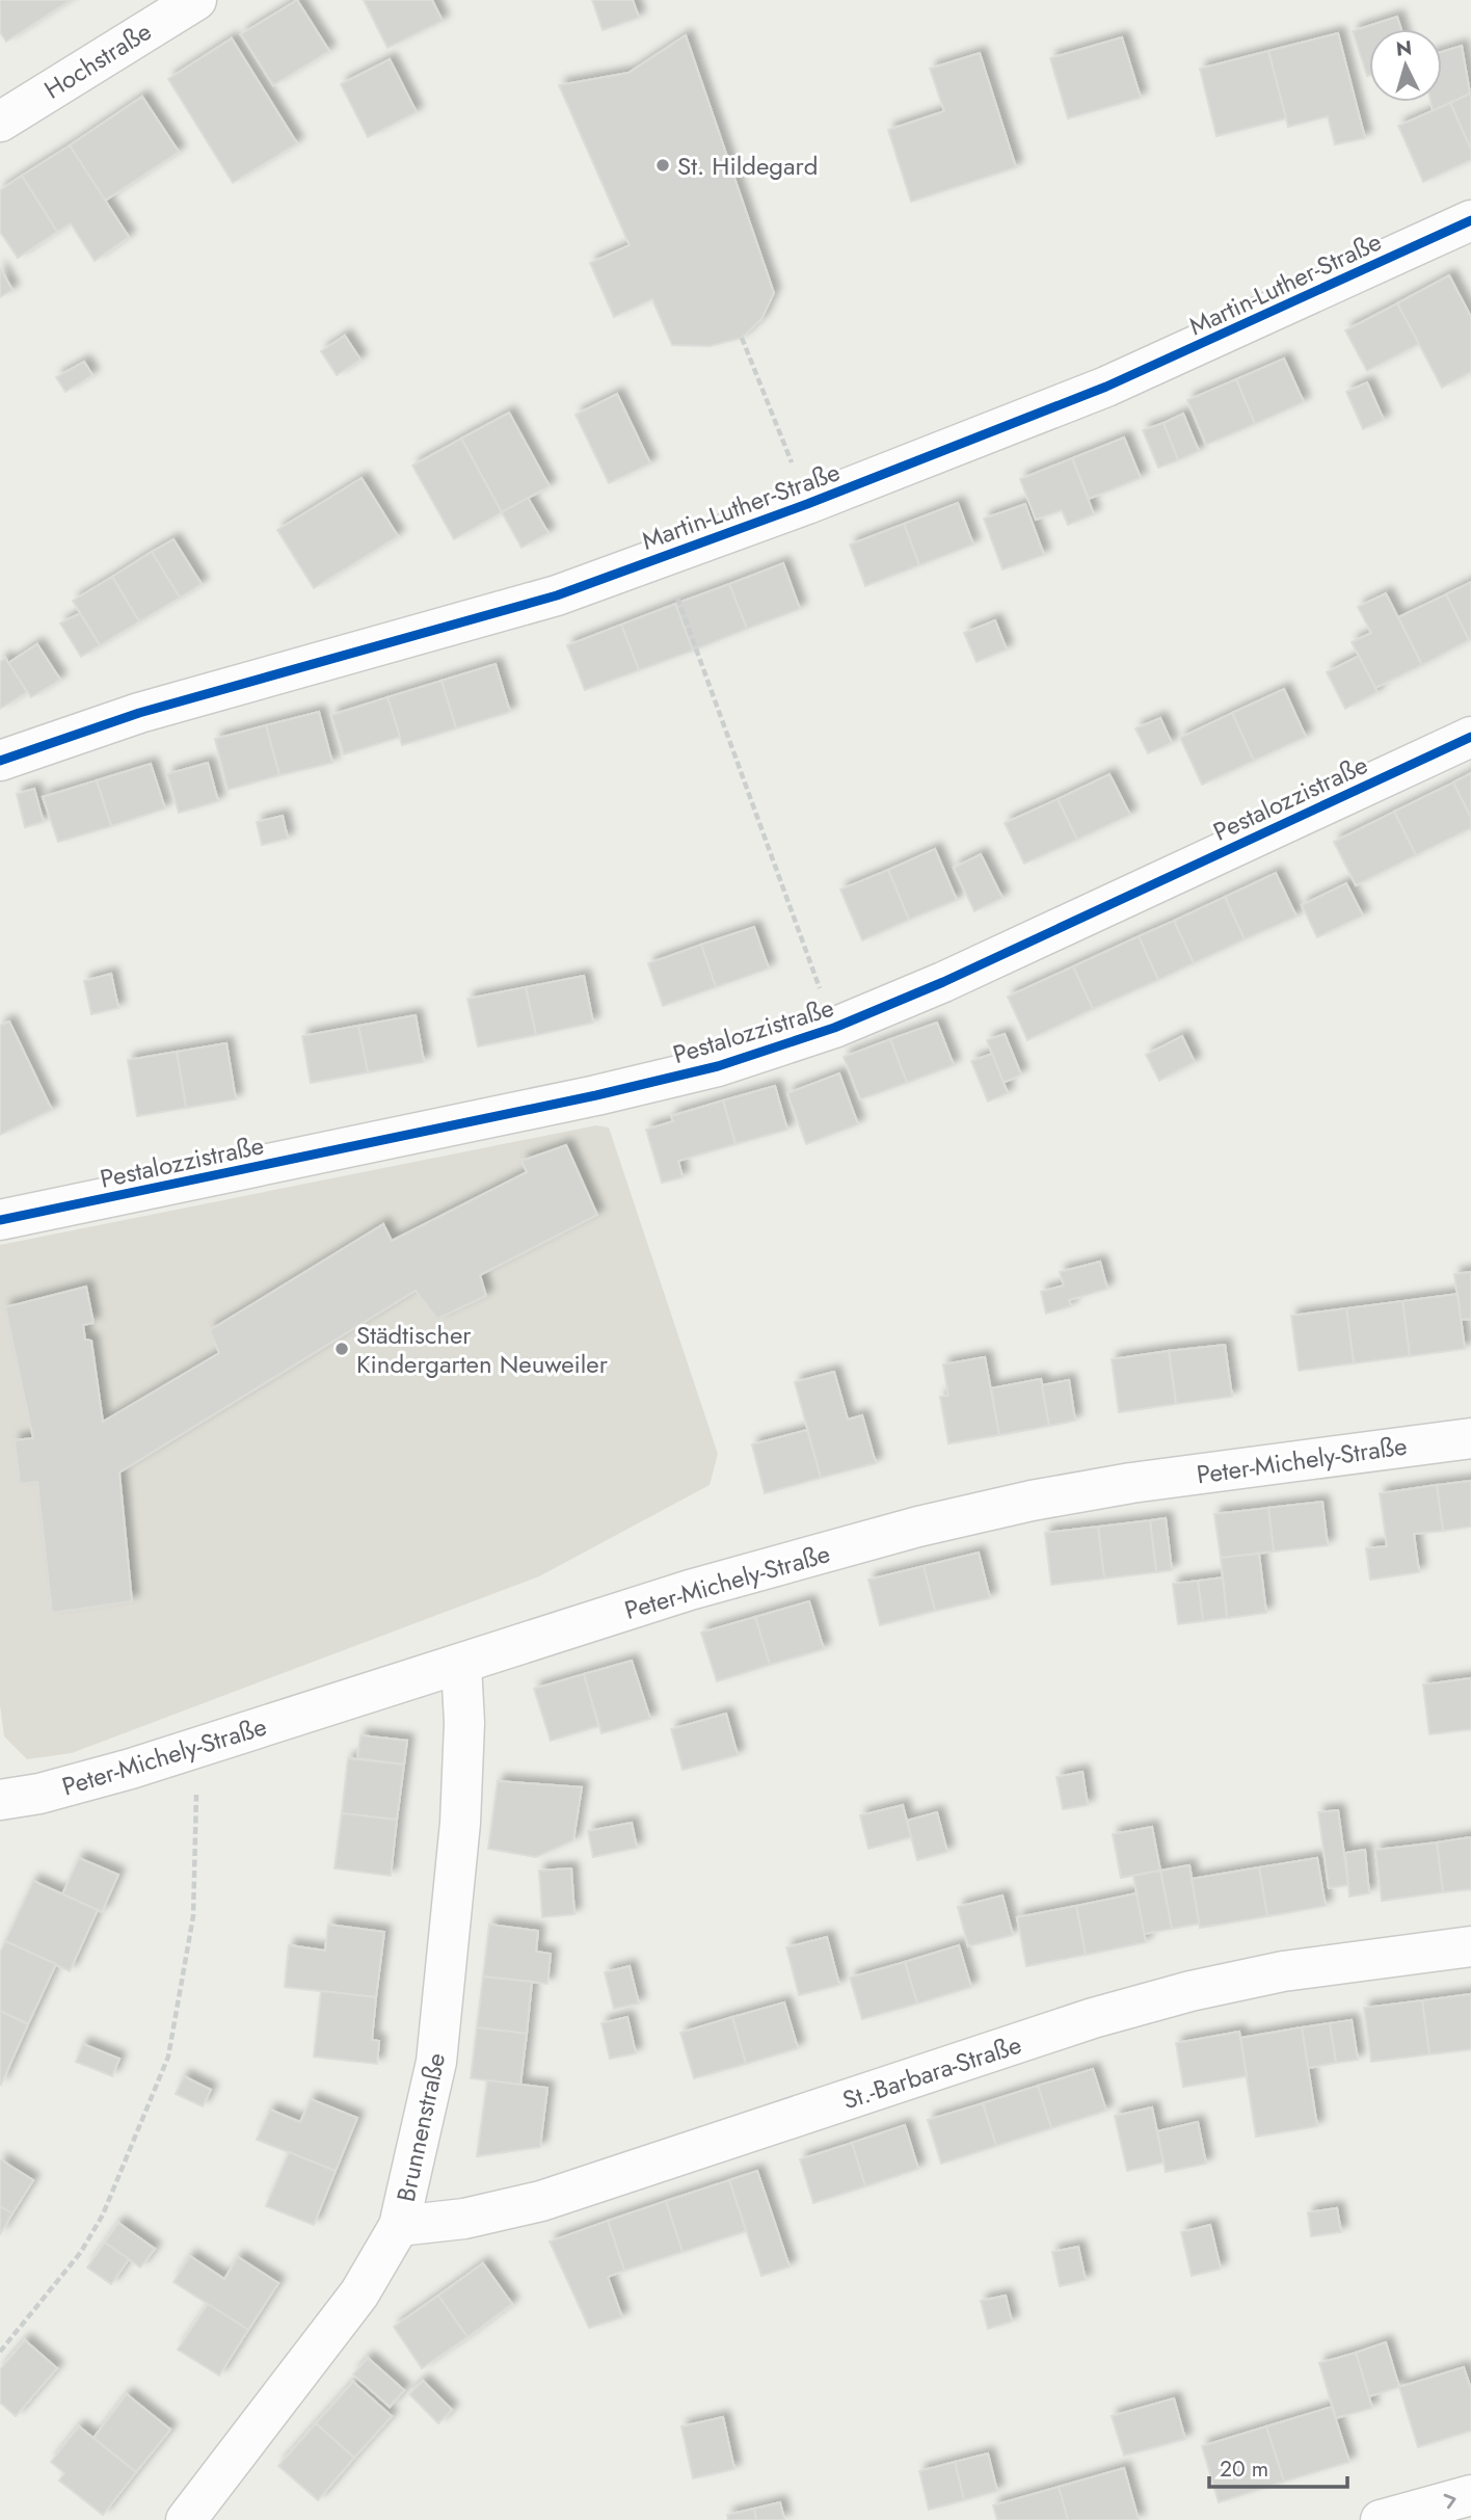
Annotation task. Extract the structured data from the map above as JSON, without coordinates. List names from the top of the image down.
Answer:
{
  "streets": {
    "street": [
      "Hochstraße",
      "Martin-Luther-Straße",
      "Pestalozzistraße",
      "Peter-Michely-Straße",
      "St.-Barbara-Straße",
      "Brunnenstraße"
    ]
  },
  "crossings": [
    ["Peter-Michely-Straße", "Brunnenstraße"],
    ["St.-Barbara-Straße", "Brunnenstraße"]
  ],
  "places": ["St. Hildegard", "Städtischer Kindergarten Neuweiler"],
  "scale_bar": "20 m",
  "north": "top"
}
